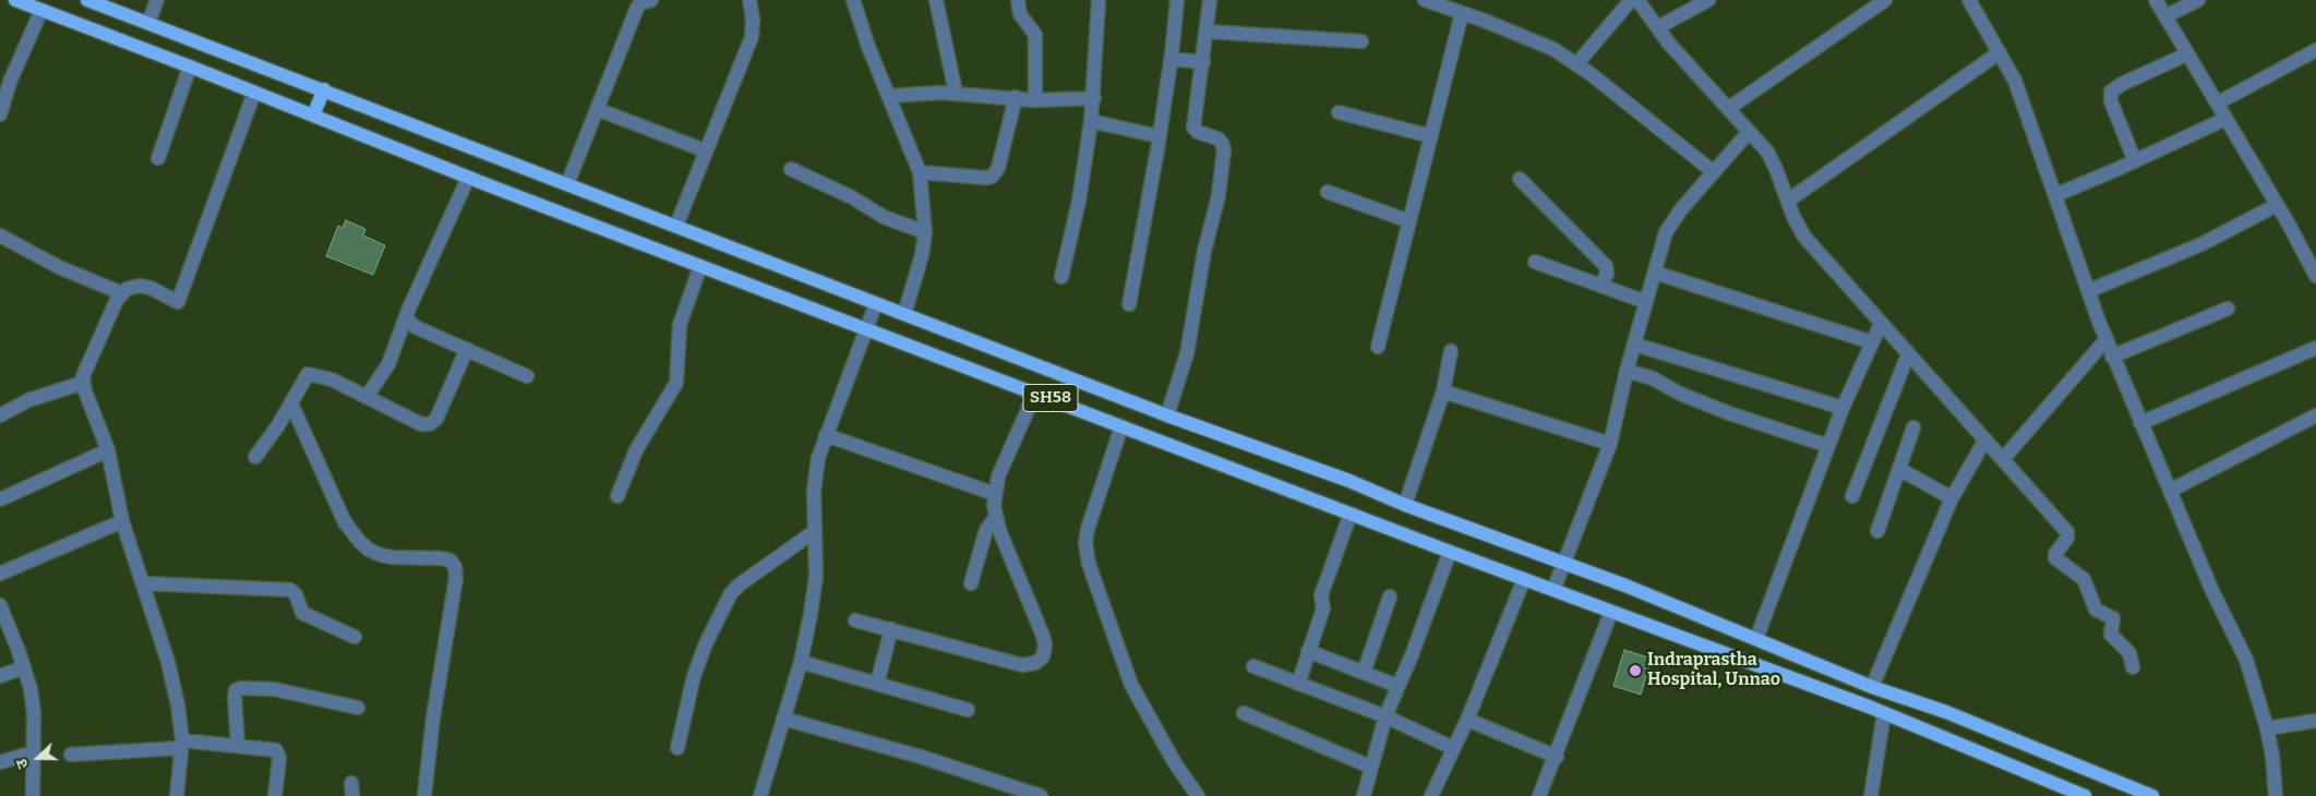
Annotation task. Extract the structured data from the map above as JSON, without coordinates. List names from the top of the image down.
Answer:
{
  "streets": {
    "main road": ["SH58"]
  },
  "places": ["Indraprastha Hospital, Unnao"],
  "north": "left"
}
